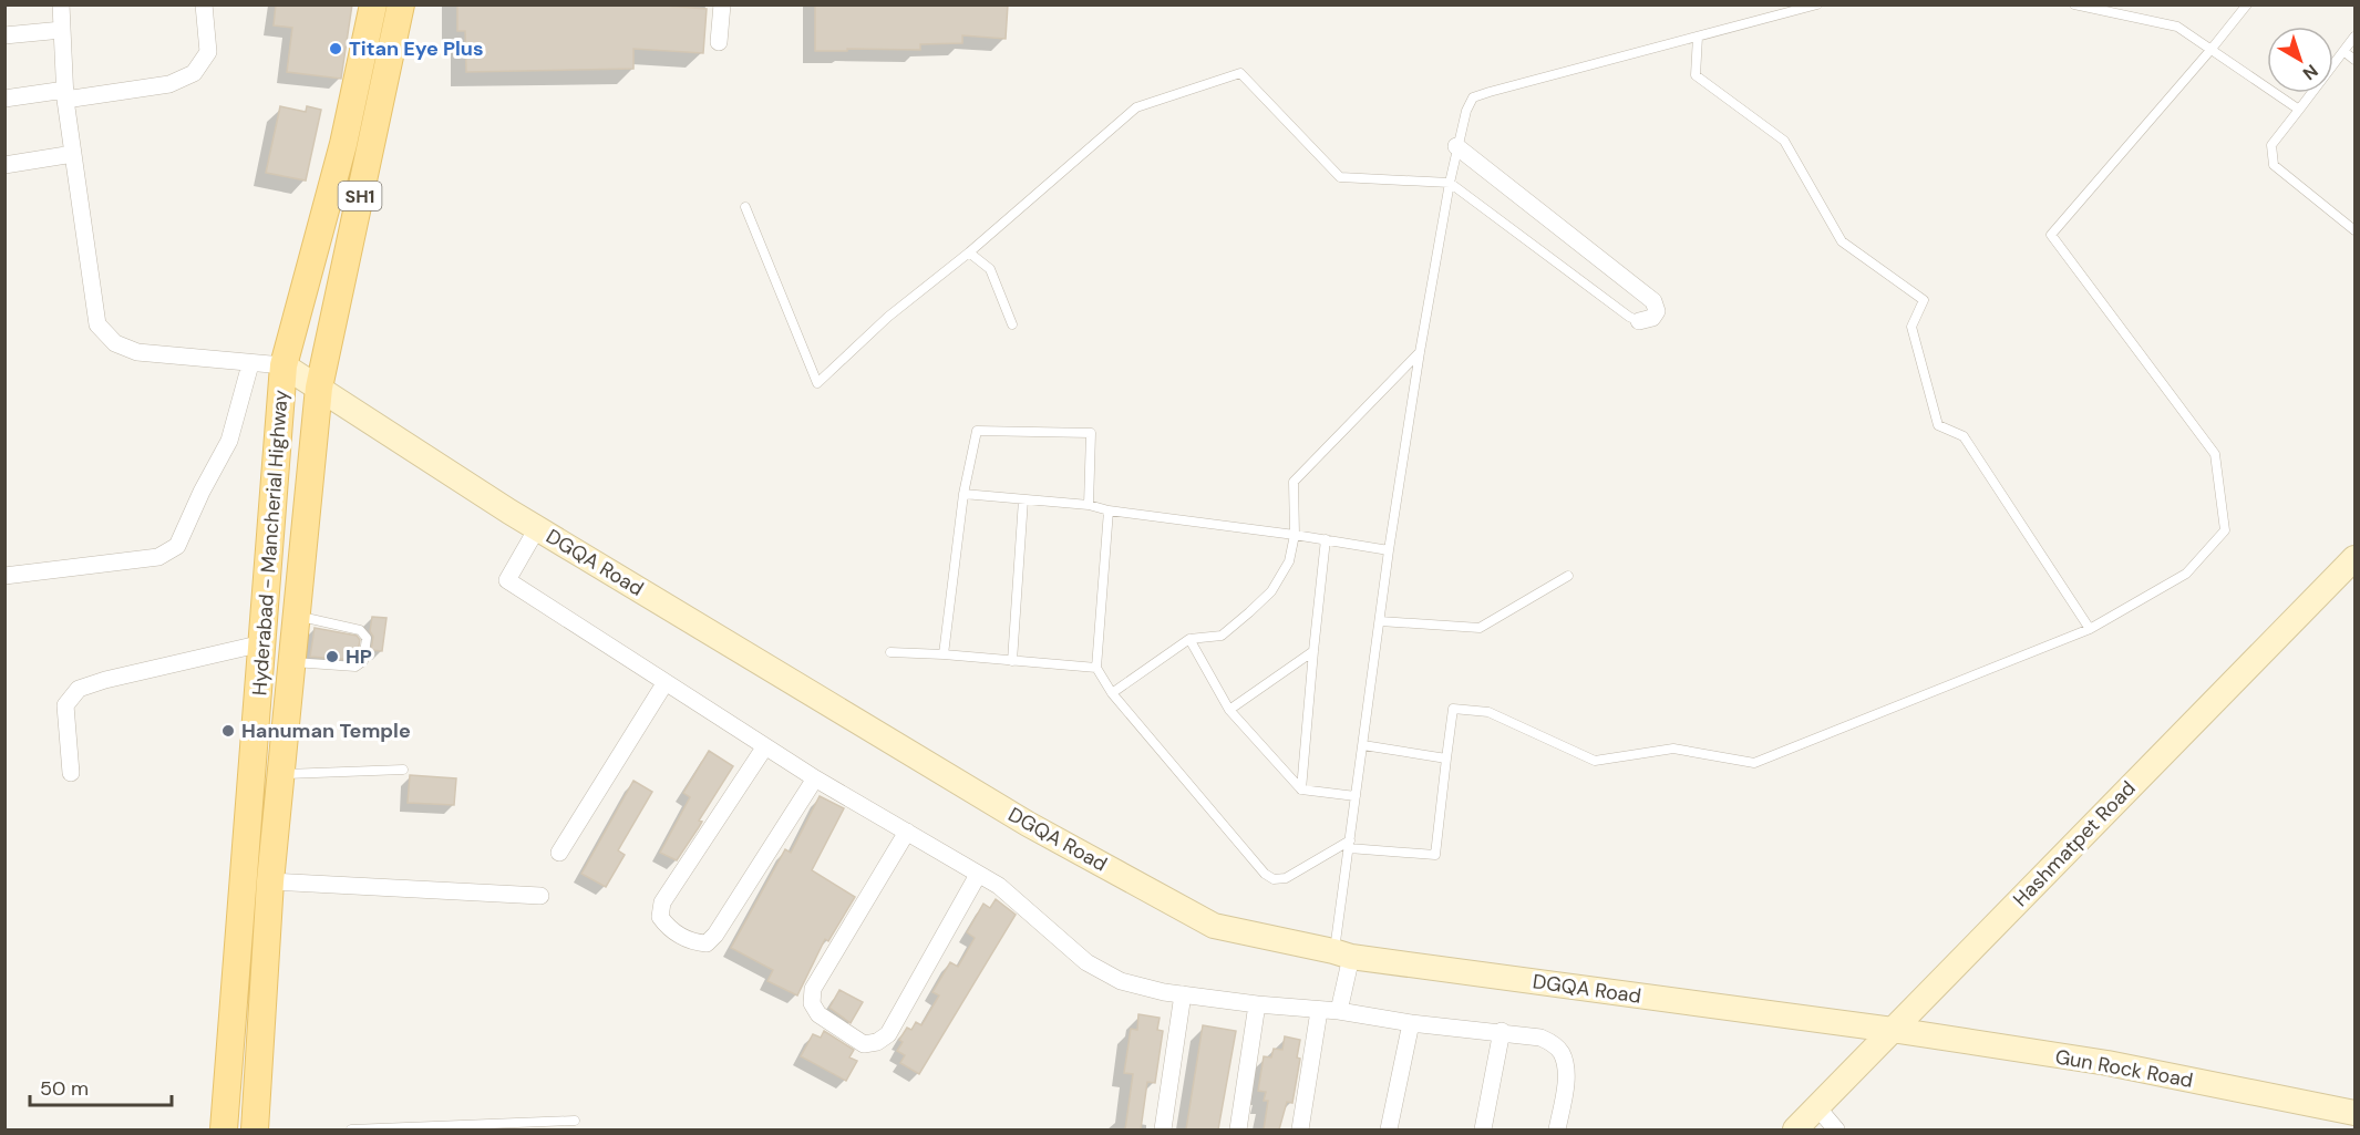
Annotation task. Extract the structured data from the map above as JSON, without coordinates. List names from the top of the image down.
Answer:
{
  "streets": {
    "main road": [
      "SH1",
      "Hyderabad - Mancherial Highway",
      "DGQA Road",
      "Hashmatpet Road",
      "Gun Rock Road"
    ]
  },
  "crossings": [
    ["Hyderabad - Mancherial Highway", "DGQA Road"],
    ["DGQA Road", "Hashmatpet Road"],
    ["DGQA Road", "Gun Rock Road"],
    ["Hashmatpet Road", "Gun Rock Road"]
  ],
  "places": ["Titan Eye Plus", "HP", "Hanuman Temple"],
  "scale_bar": "50 m",
  "north": "bottom right"
}
